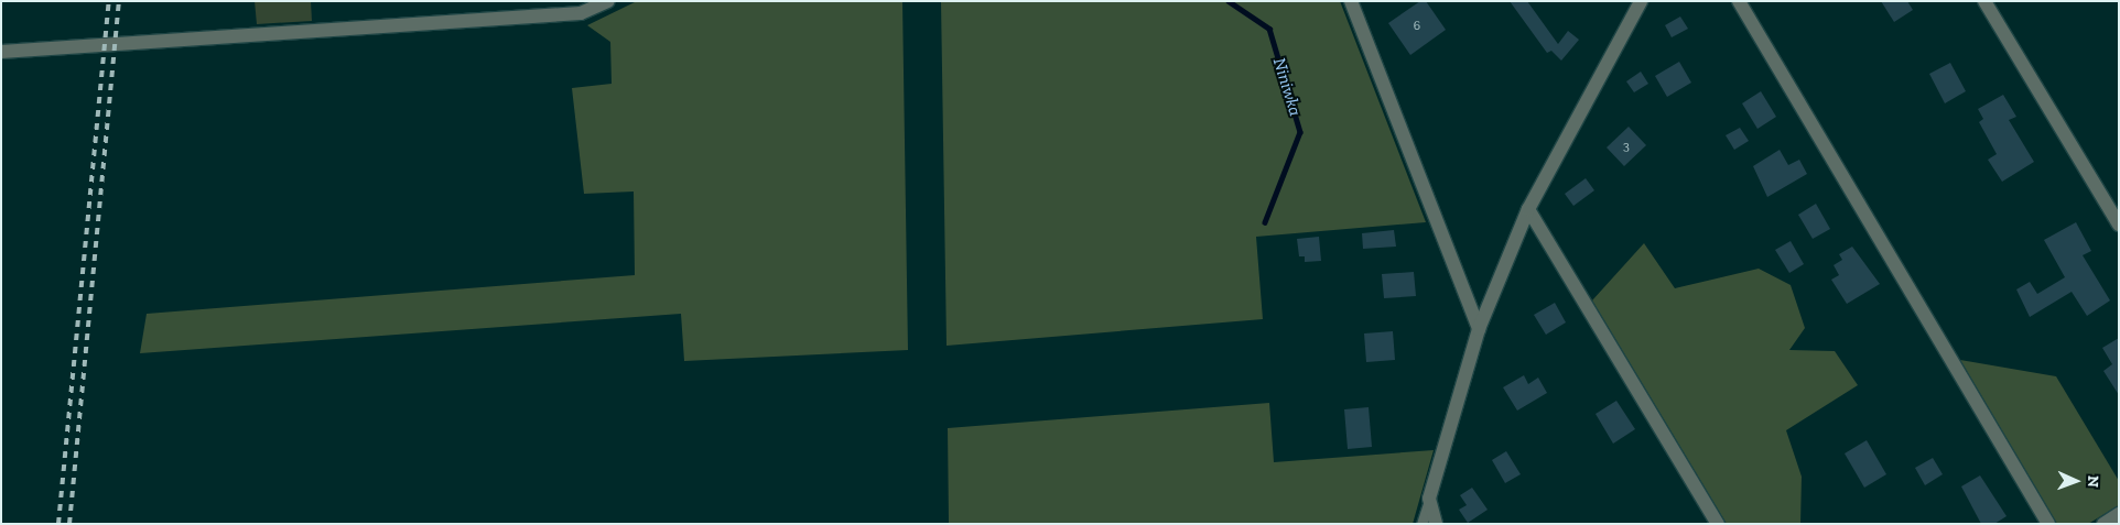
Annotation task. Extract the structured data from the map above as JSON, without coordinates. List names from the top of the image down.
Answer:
{
  "water": ["Niniwka"],
  "house_numbers": ["6", "3"],
  "north": "right"
}
